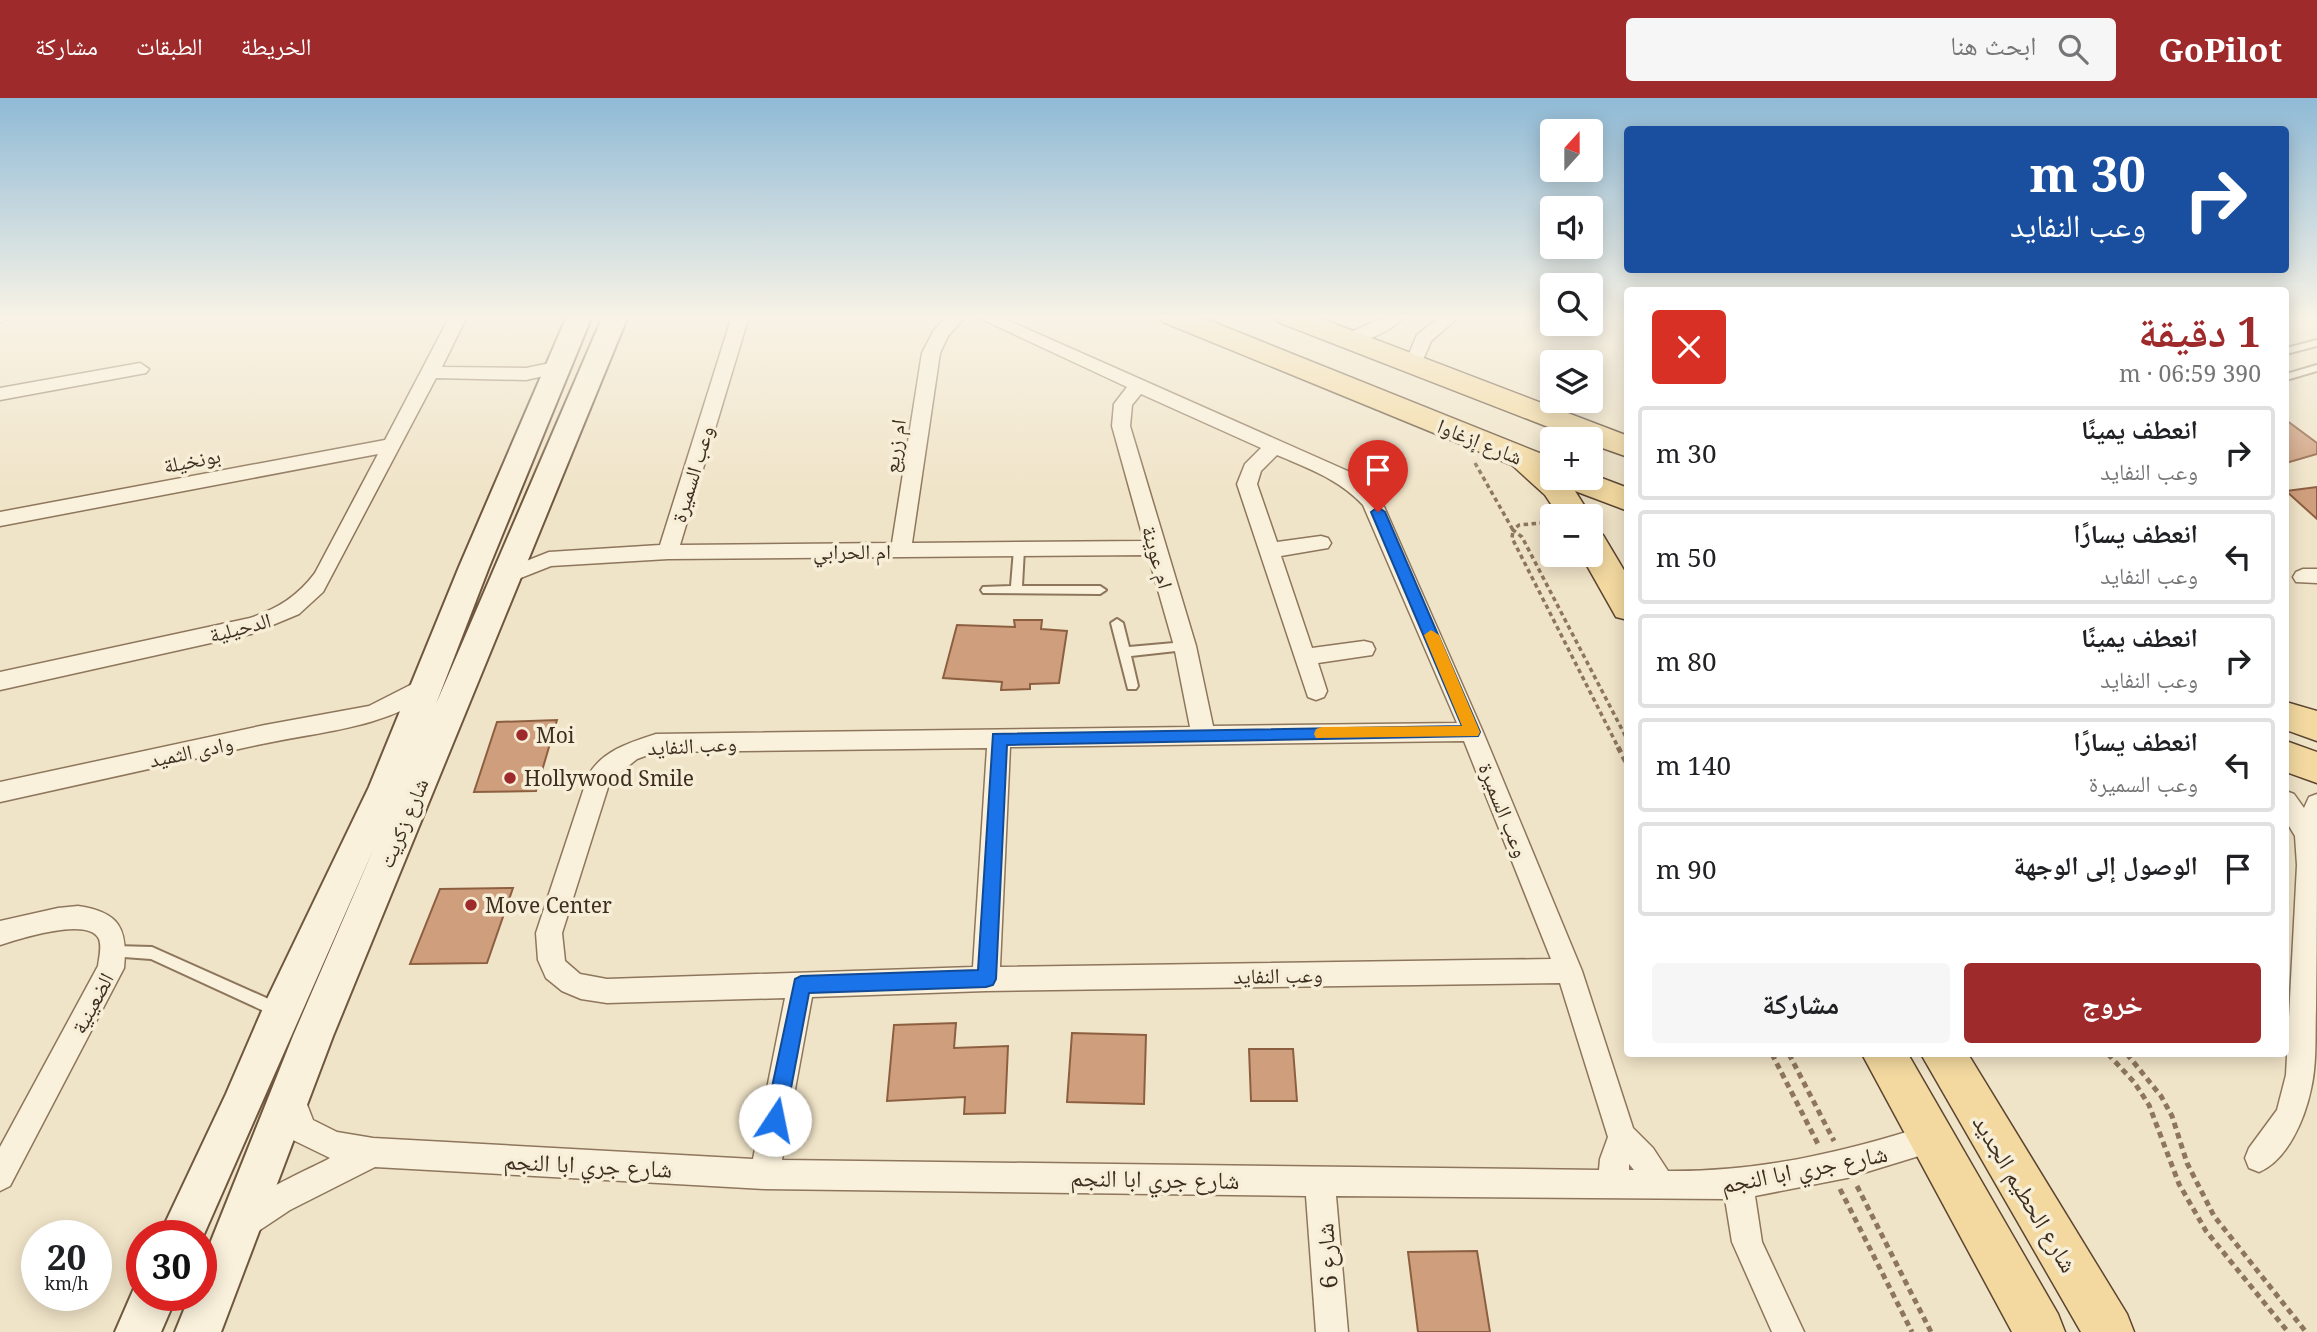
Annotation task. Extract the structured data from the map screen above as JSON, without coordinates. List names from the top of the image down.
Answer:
{
  "streets": {
    "main road": ["شارع إزغاوا", "شارع زكريت", "شارع الحطيم الجديد"],
    "street": [
      "ام زريع",
      "بونخيلة",
      "وعب السميرة",
      "ام الحرابي",
      "ام عوينة",
      "الدحيلية",
      "وعب النفايد",
      "وادى الثميد",
      "الضعينية",
      "شارع جري ابا النجم",
      "شارع 6"
    ]
  },
  "crossings": [
    ["ام زريع", "ام الحرابي"],
    ["بونخيلة", "الدحيلية"],
    ["وعب السميرة", "ام الحرابي"],
    ["وعب السميرة", "ام عوينة"],
    ["وعب السميرة", "وعب النفايد"],
    ["وعب السميرة", "شارع جري ابا النجم"],
    ["ام الحرابي", "ام عوينة"],
    ["ام الحرابي", "شارع زكريت"],
    ["ام عوينة", "وعب النفايد"],
    ["وادى الثميد", "شارع زكريت"],
    ["شارع زكريت", "شارع جري ابا النجم"],
    ["شارع جري ابا النجم", "شارع 6"]
  ],
  "places": ["Moi", "Hollywood Smile", "Move Center"],
  "north": "top",
  "page": {
    "header": "GoPilot",
    "search": "ابحث هنا",
    "nav": ["الخريطة", "الطبقات", "مشاركة"],
    "map_buttons": ["+", "−"],
    "turn": ["30 m", "وعب النفايد"],
    "heading": ["1 دقيقة", "390 m · 06:59"],
    "list": [
      {
        "name": "انعطف يمينًا",
        "note": "وعب النفايد",
        "value": "30 m"
      },
      {
        "name": "انعطف يسارًا",
        "note": "وعب النفايد",
        "value": "50 m"
      },
      {
        "name": "انعطف يمينًا",
        "note": "وعب النفايد",
        "value": "80 m"
      },
      {
        "name": "انعطف يسارًا",
        "note": "وعب السميرة",
        "value": "140 m"
      },
      {
        "name": "الوصول إلى الوجهة",
        "value": "90 m"
      }
    ],
    "buttons": ["خروج", "مشاركة"],
    "speed": "20 km/h",
    "limit": "30"
  }
}
